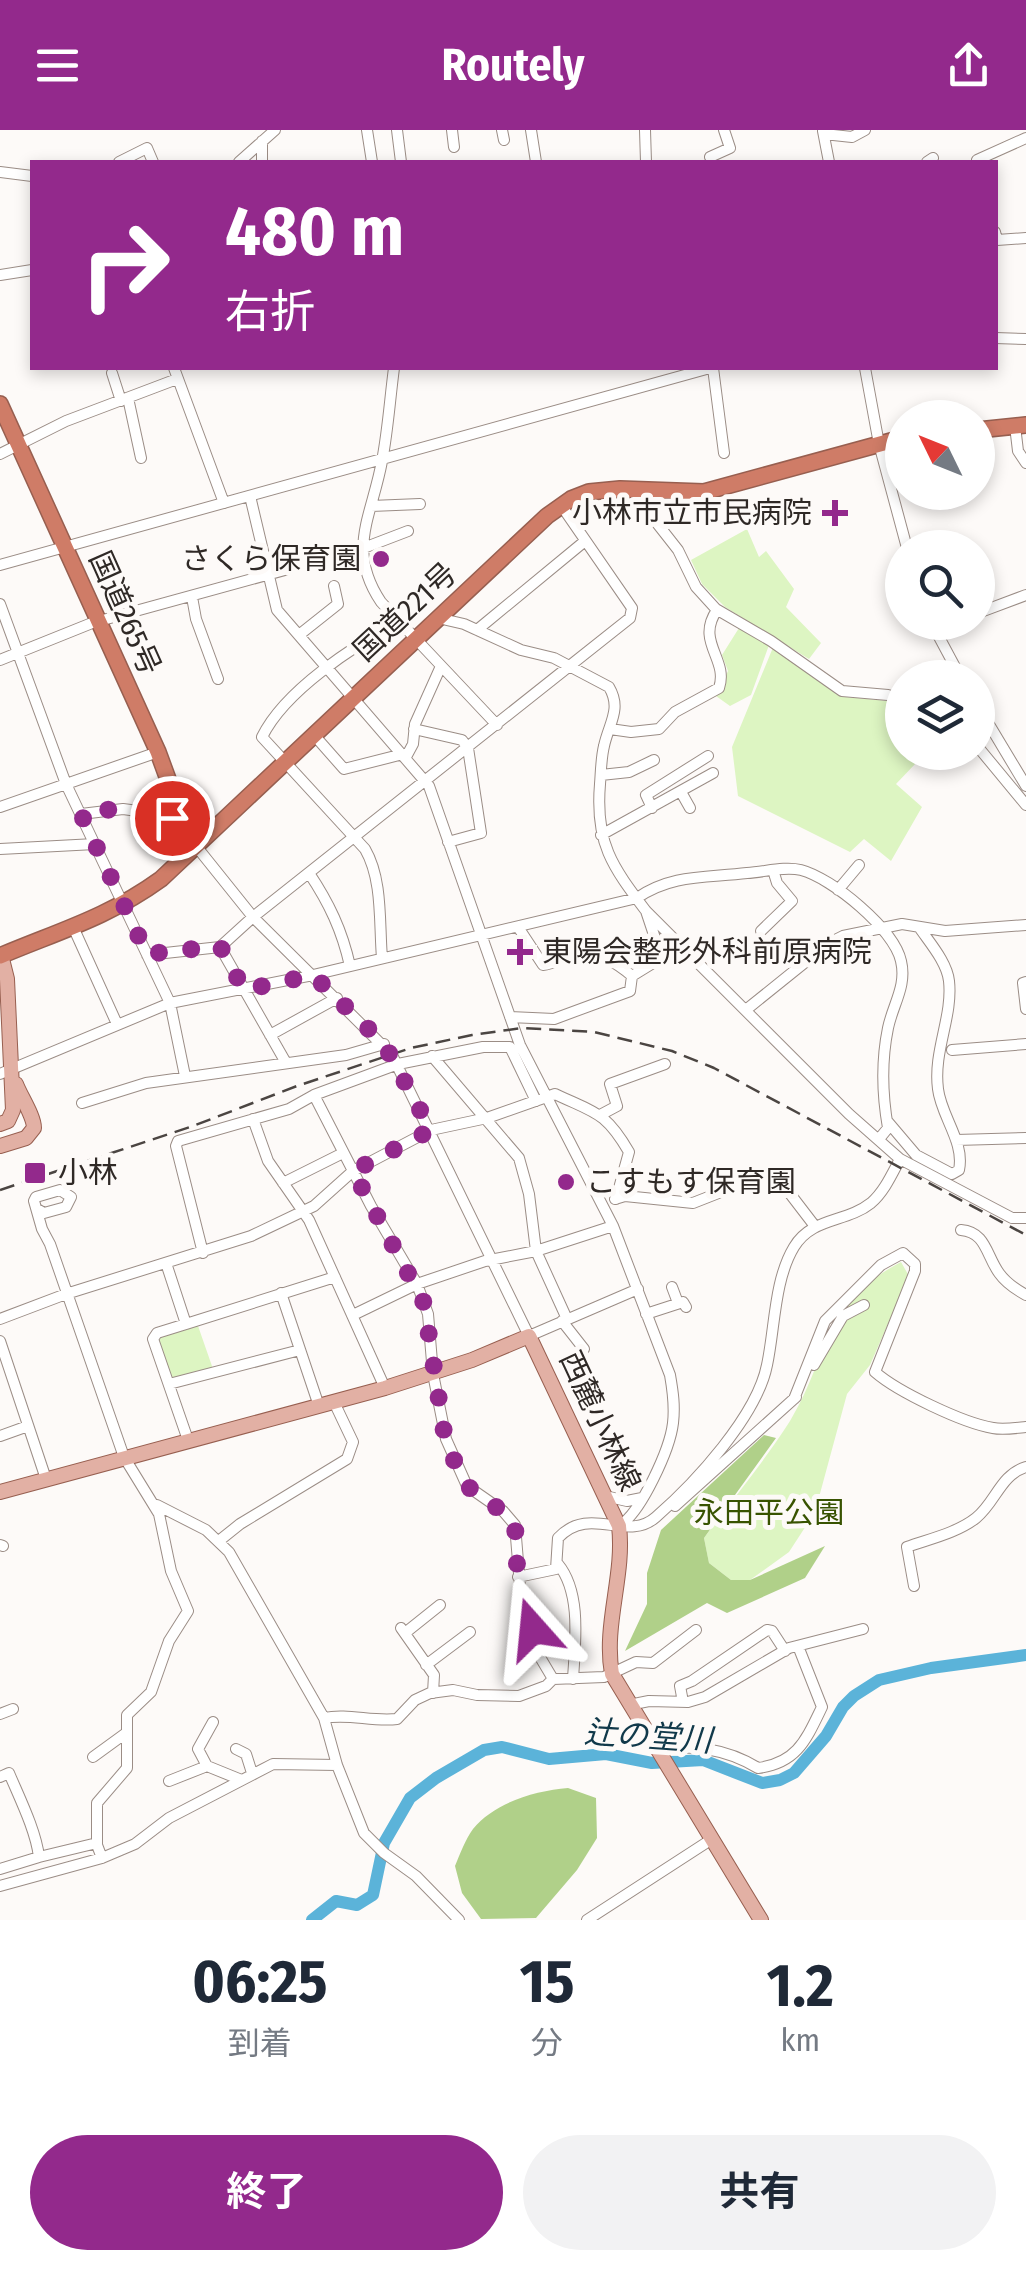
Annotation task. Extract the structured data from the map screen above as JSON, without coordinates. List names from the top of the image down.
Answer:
{
  "streets": {
    "highway": ["国道221号", "国道265号"],
    "main road": ["西麓小林線"]
  },
  "crossings": [
    ["国道221号", "国道265号"]
  ],
  "water": ["辻の堂川"],
  "parks": ["永田平公園"],
  "places": {
    "health": ["小林市立市民病院", "東陽会整形外科前原病院"],
    "other": ["さくら保育園", "こすもす保育園"],
    "transit": ["小林"]
  },
  "north": "top left",
  "page": {
    "header": "Routely",
    "turn": ["480 m", "右折"],
    "eta": [
      "06:25",
      "到着",
      "15",
      "分",
      "1.2",
      "km"
    ],
    "buttons": ["終了", "共有"]
  }
}
